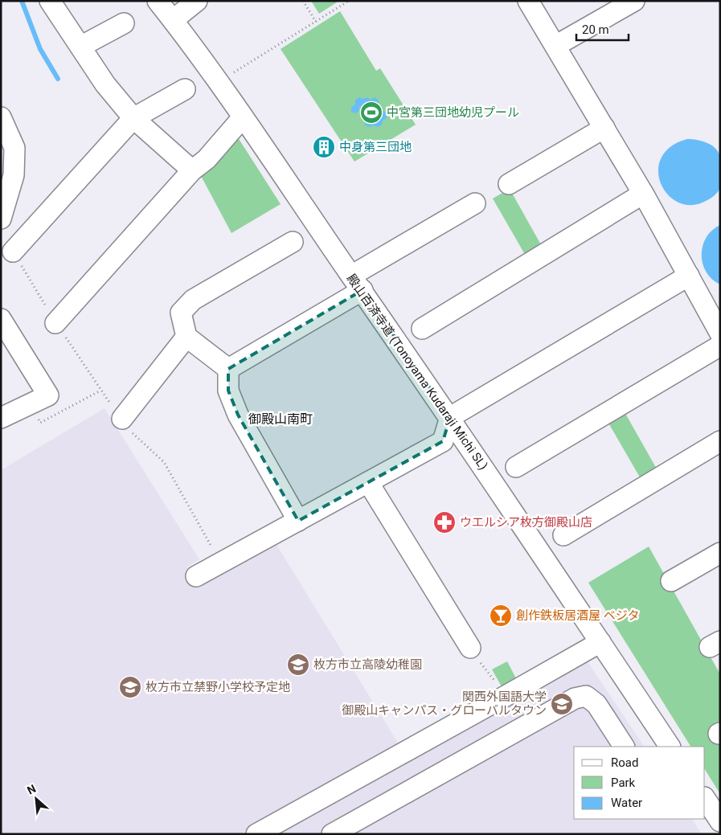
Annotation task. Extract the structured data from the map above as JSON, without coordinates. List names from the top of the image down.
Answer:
{
  "streets": {
    "street": ["殿山百済寺道 (Tonoyama Kudaraji Michi SL)"]
  },
  "districts": ["御殿山南町"],
  "places": {
    "sports": ["中宮第三団地幼児プール"],
    "building": ["中身第三団地"],
    "pharmacy": ["ウエルシア枚方御殿山店"],
    "bar": ["創作鉄板居酒屋 ベジタ"],
    "school or university": ["枚方市立高陵幼稚園", "枚方市立禁野小学校予定地", "関西外国語大学 御殿山キャンパス・グローバルタウン"]
  },
  "legend": ["Road", "Park", "Water"],
  "scale_bar": "20 m",
  "north": "top left"
}
